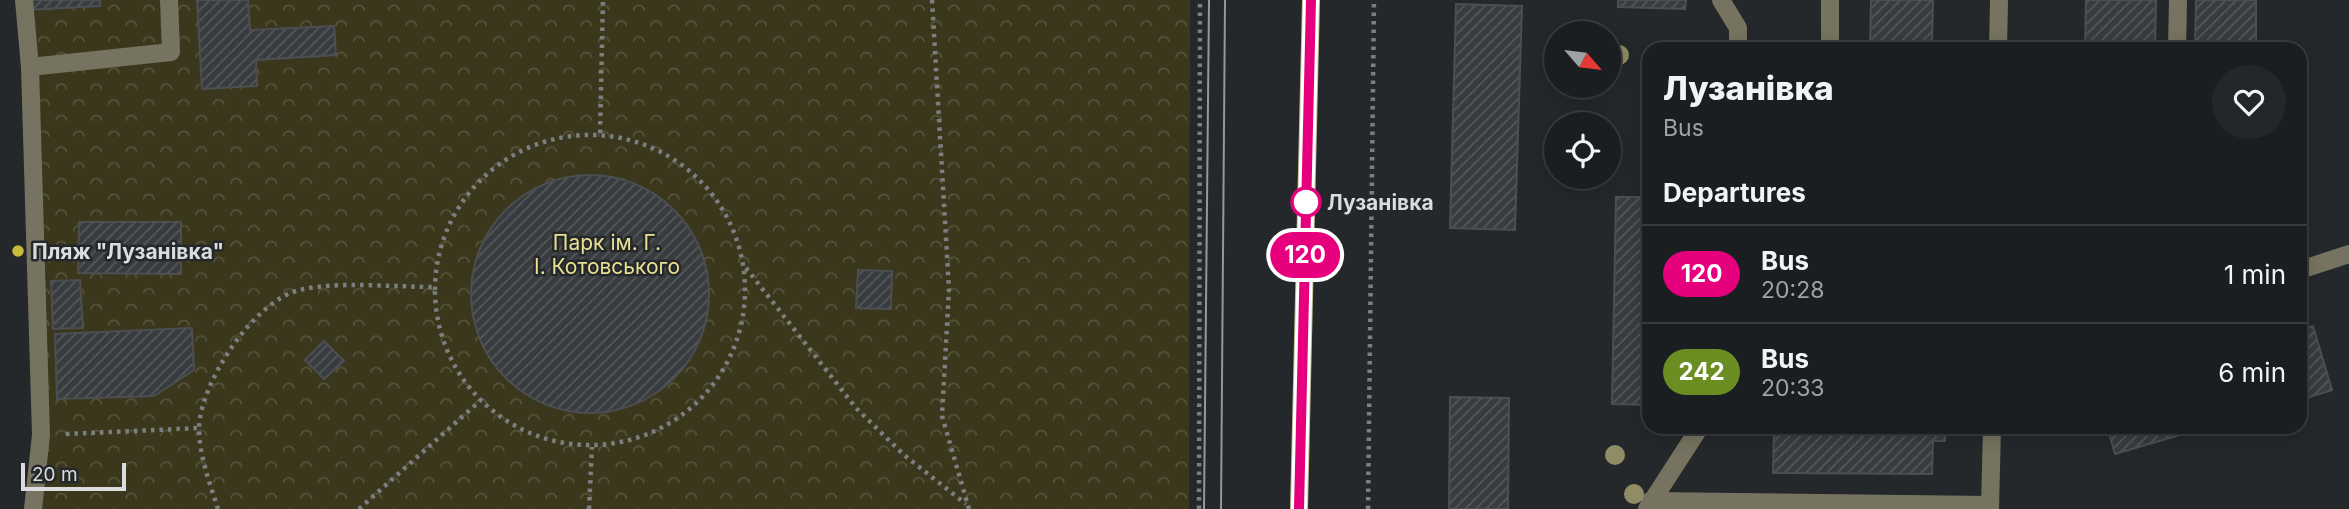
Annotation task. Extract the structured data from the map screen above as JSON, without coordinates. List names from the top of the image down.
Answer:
{
  "parks": ["Парк ім. Г. І. Котовського"],
  "places": ["Лузанівка", "Пляж \"Лузанівка\""],
  "lines": ["bus line 120"],
  "scale_bar": "20 m",
  "north": "bottom right",
  "page": {
    "on_map": "120",
    "heading": [
      ["Лузанівка", "Bus"],
      "Departures"
    ],
    "list": [
      {
        "mark": "120",
        "name": "Bus",
        "note": "20:28",
        "value": "1 min"
      },
      {
        "mark": "242",
        "name": "Bus",
        "note": "20:33",
        "value": "6 min"
      }
    ],
    "scale": "20 m"
  }
}
